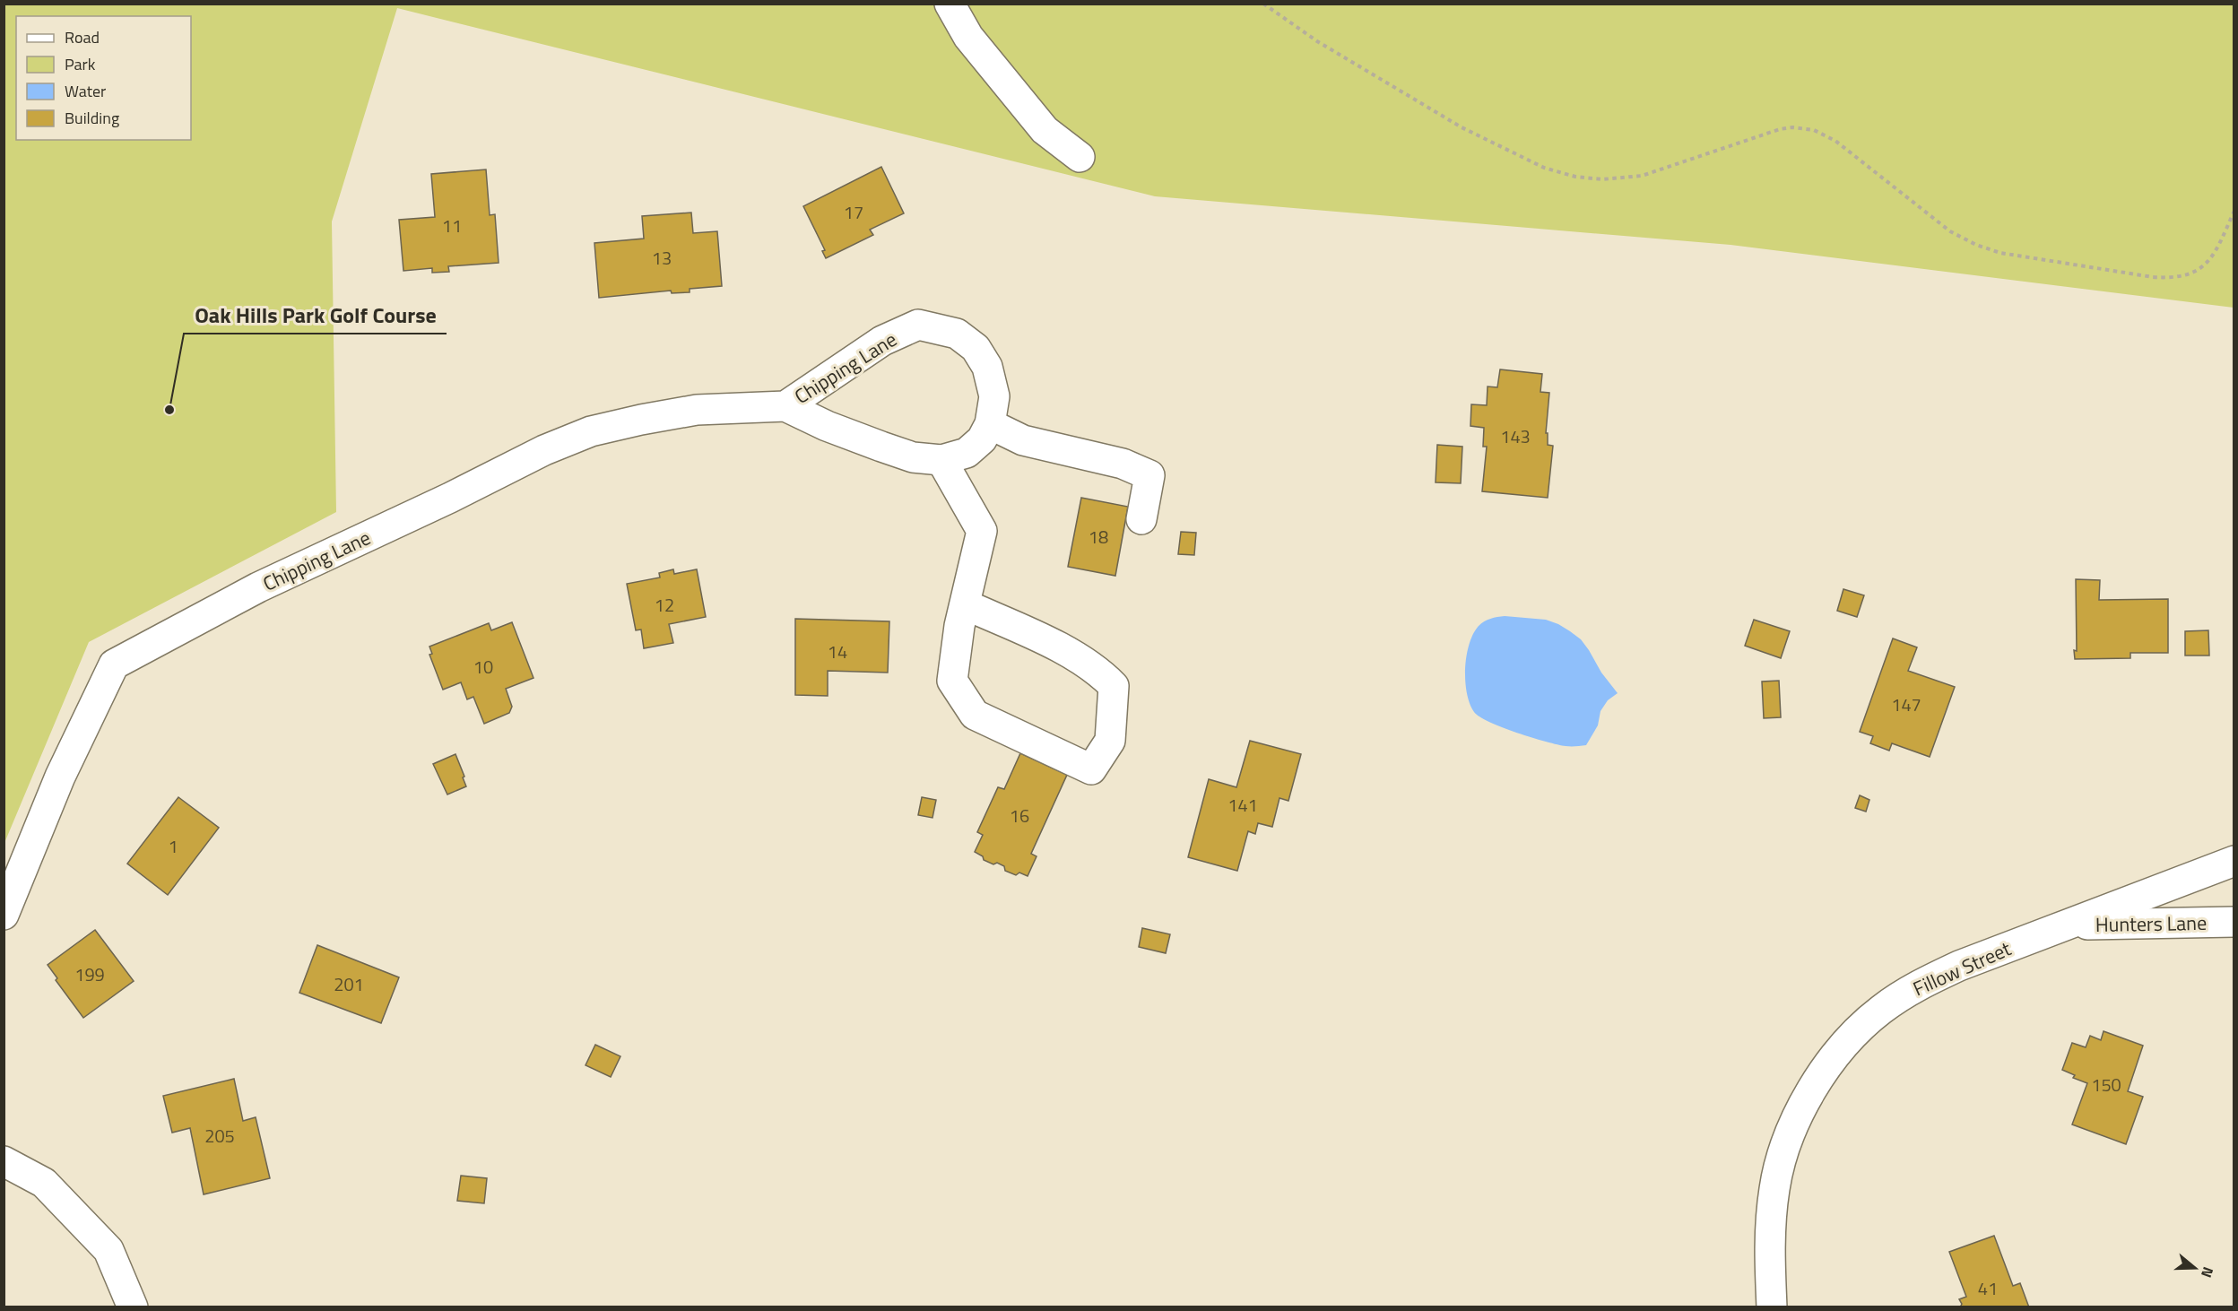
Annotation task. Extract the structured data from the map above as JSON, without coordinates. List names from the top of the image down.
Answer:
{
  "streets": {
    "street": ["Chipping Lane", "Hunters Lane", "Fillow Street"]
  },
  "crossings": [
    ["Hunters Lane", "Fillow Street"]
  ],
  "places": ["Oak Hills Park Golf Course"],
  "house_numbers": [
    "17",
    "11",
    "13",
    "143",
    "18",
    "12",
    "14",
    "10",
    "147",
    "141",
    "16",
    "1",
    "199",
    "201",
    "150",
    "205",
    "41"
  ],
  "legend": [
    "Road",
    "Park",
    "Water",
    "Building"
  ],
  "north": "right"
}
